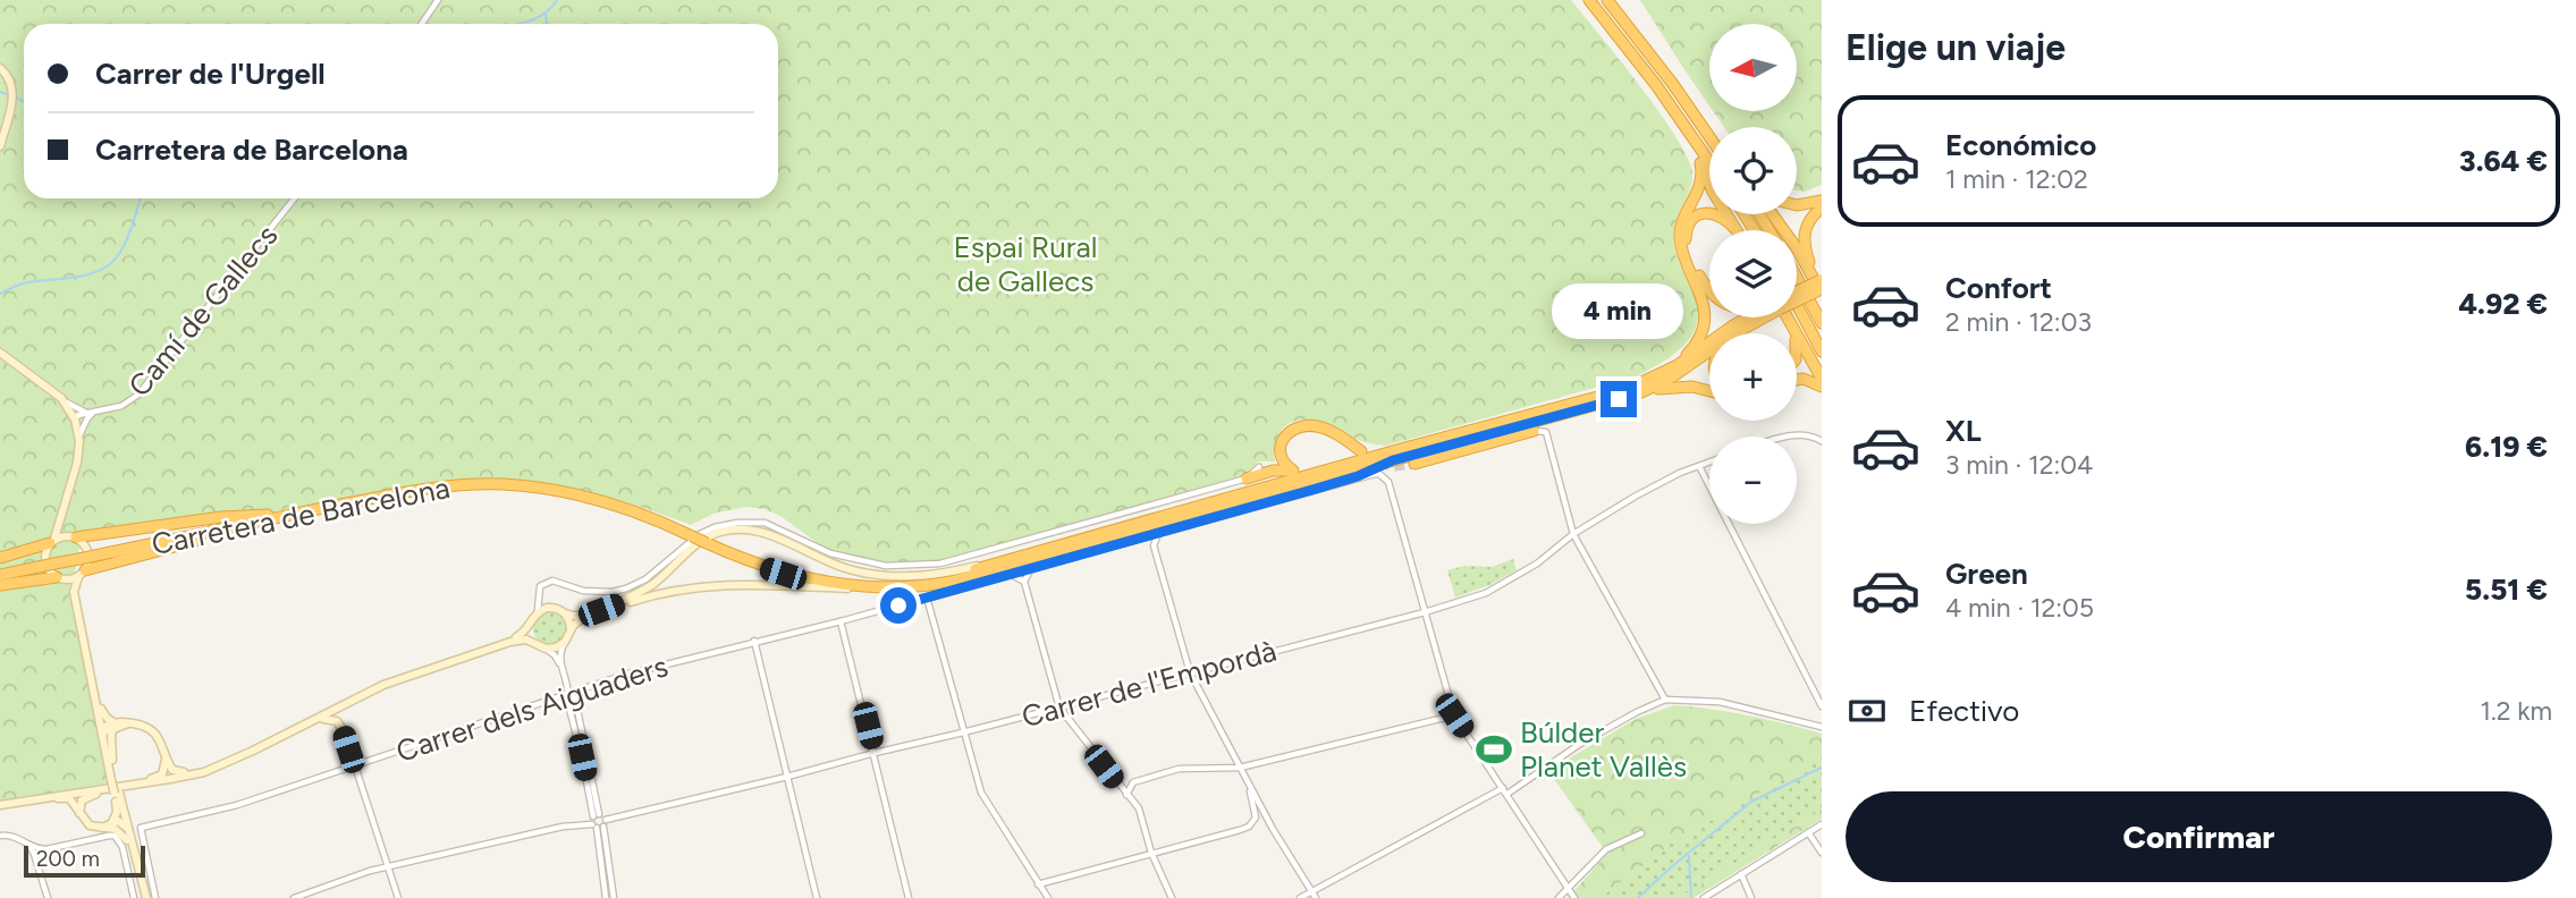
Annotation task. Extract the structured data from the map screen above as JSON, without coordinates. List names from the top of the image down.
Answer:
{
  "streets": {
    "highway": ["Carretera de Barcelona"],
    "street": ["Camí de Gallecs", "Carrer de l'Empordà", "Carrer dels Aiguaders"]
  },
  "crossings": [
    ["Carrer de l'Empordà", "Carrer dels Aiguaders"]
  ],
  "parks": ["Espai Rural de Gallecs"],
  "places": {
    "sports": ["Búlder Planet Vallès"]
  },
  "scale_bar": "200 m",
  "north": "left",
  "page": {
    "heading": "Elige un viaje",
    "map_buttons": ["+", "−"],
    "banner": ["Carrer de l'Urgell", "Carretera de Barcelona"],
    "list": [
      {
        "name": "Económico",
        "note": "1 min · 12:02",
        "value": "3.64 €"
      },
      {
        "name": "Confort",
        "note": "2 min · 12:03",
        "value": "4.92 €"
      },
      {
        "name": "XL",
        "note": "3 min · 12:04",
        "value": "6.19 €"
      },
      {
        "name": "Green",
        "note": "4 min · 12:05",
        "value": "5.51 €"
      }
    ],
    "bubble": "4 min",
    "pay": ["Efectivo", "1.2 km"],
    "buttons": "Confirmar",
    "scale": "200 m"
  }
}
